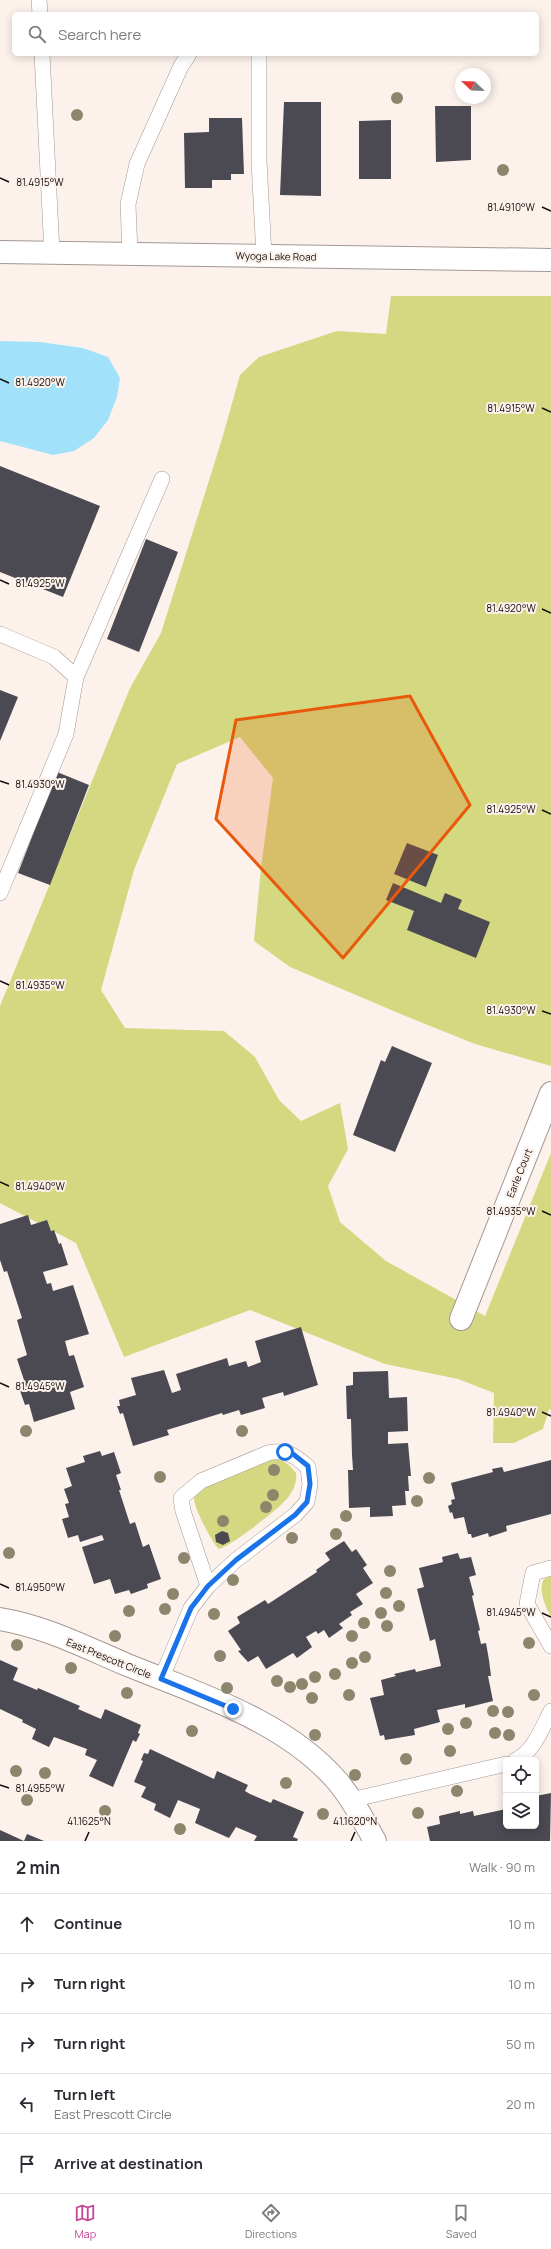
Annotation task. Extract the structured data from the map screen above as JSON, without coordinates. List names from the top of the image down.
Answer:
{
  "streets": {
    "street": ["Wyoga Lake Road", "Earle Court", "East Prescott Circle"]
  },
  "north": "top left",
  "page": {
    "search": "Search here",
    "heading": ["2 min", "Walk · 90 m"],
    "list": [
      ["Continue", "10 m"],
      ["Turn right", "10 m"],
      ["Turn right", "50 m"],
      ["Turn left", "East Prescott Circle", "20 m"],
      "Arrive at destination"
    ],
    "nav": ["Map", "Directions", "Saved"]
  },
  "coordinates": [
    "81.4915°W",
    "81.4910°W",
    "81.4920°W",
    "81.4925°W",
    "81.4930°W",
    "81.4935°W",
    "81.4940°W",
    "81.4945°W",
    "81.4950°W",
    "81.4955°W",
    "41.1625°N",
    "41.1620°N"
  ]
}
